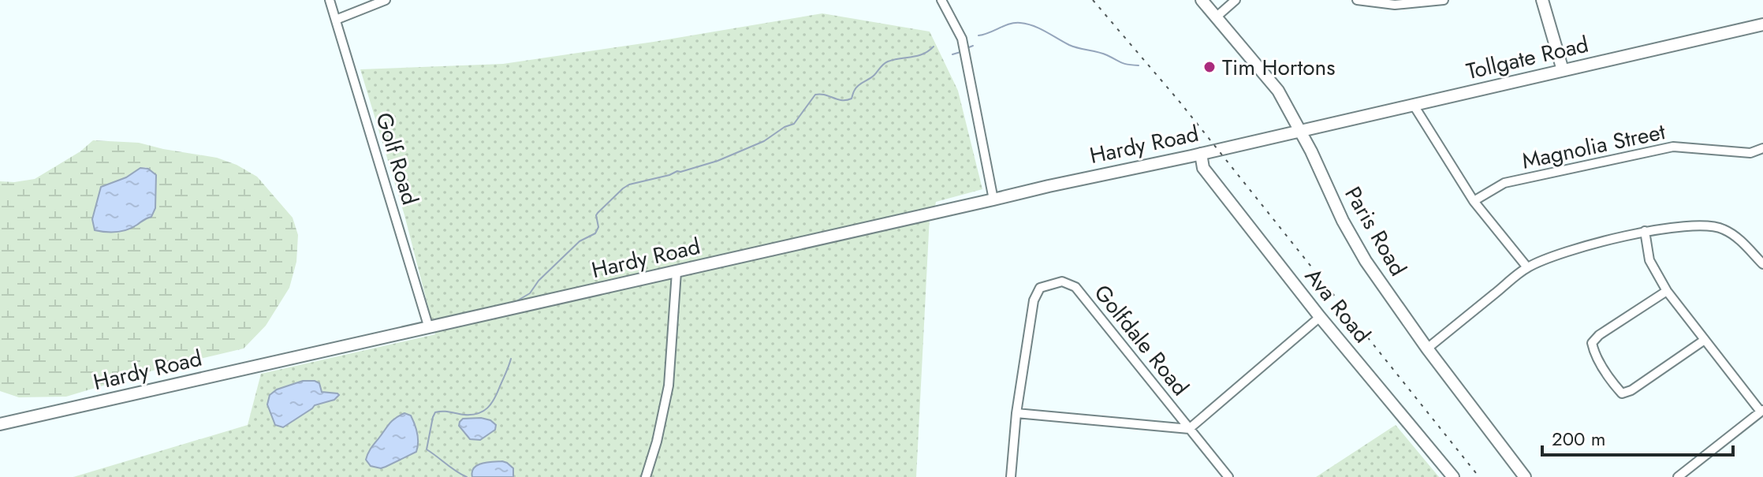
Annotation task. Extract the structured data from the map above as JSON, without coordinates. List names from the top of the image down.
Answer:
{
  "streets": {
    "main road": [
      "Tollgate Road",
      "Hardy Road",
      "Paris Road",
      "Ava Road"
    ],
    "street": ["Magnolia Street", "Golf Road", "Golfdale Road"]
  },
  "crossings": [
    ["Tollgate Road", "Hardy Road"],
    ["Tollgate Road", "Paris Road"],
    ["Hardy Road", "Golf Road"],
    ["Hardy Road", "Paris Road"],
    ["Hardy Road", "Ava Road"]
  ],
  "places": ["Tim Hortons"],
  "scale_bar": "200 m"
}
